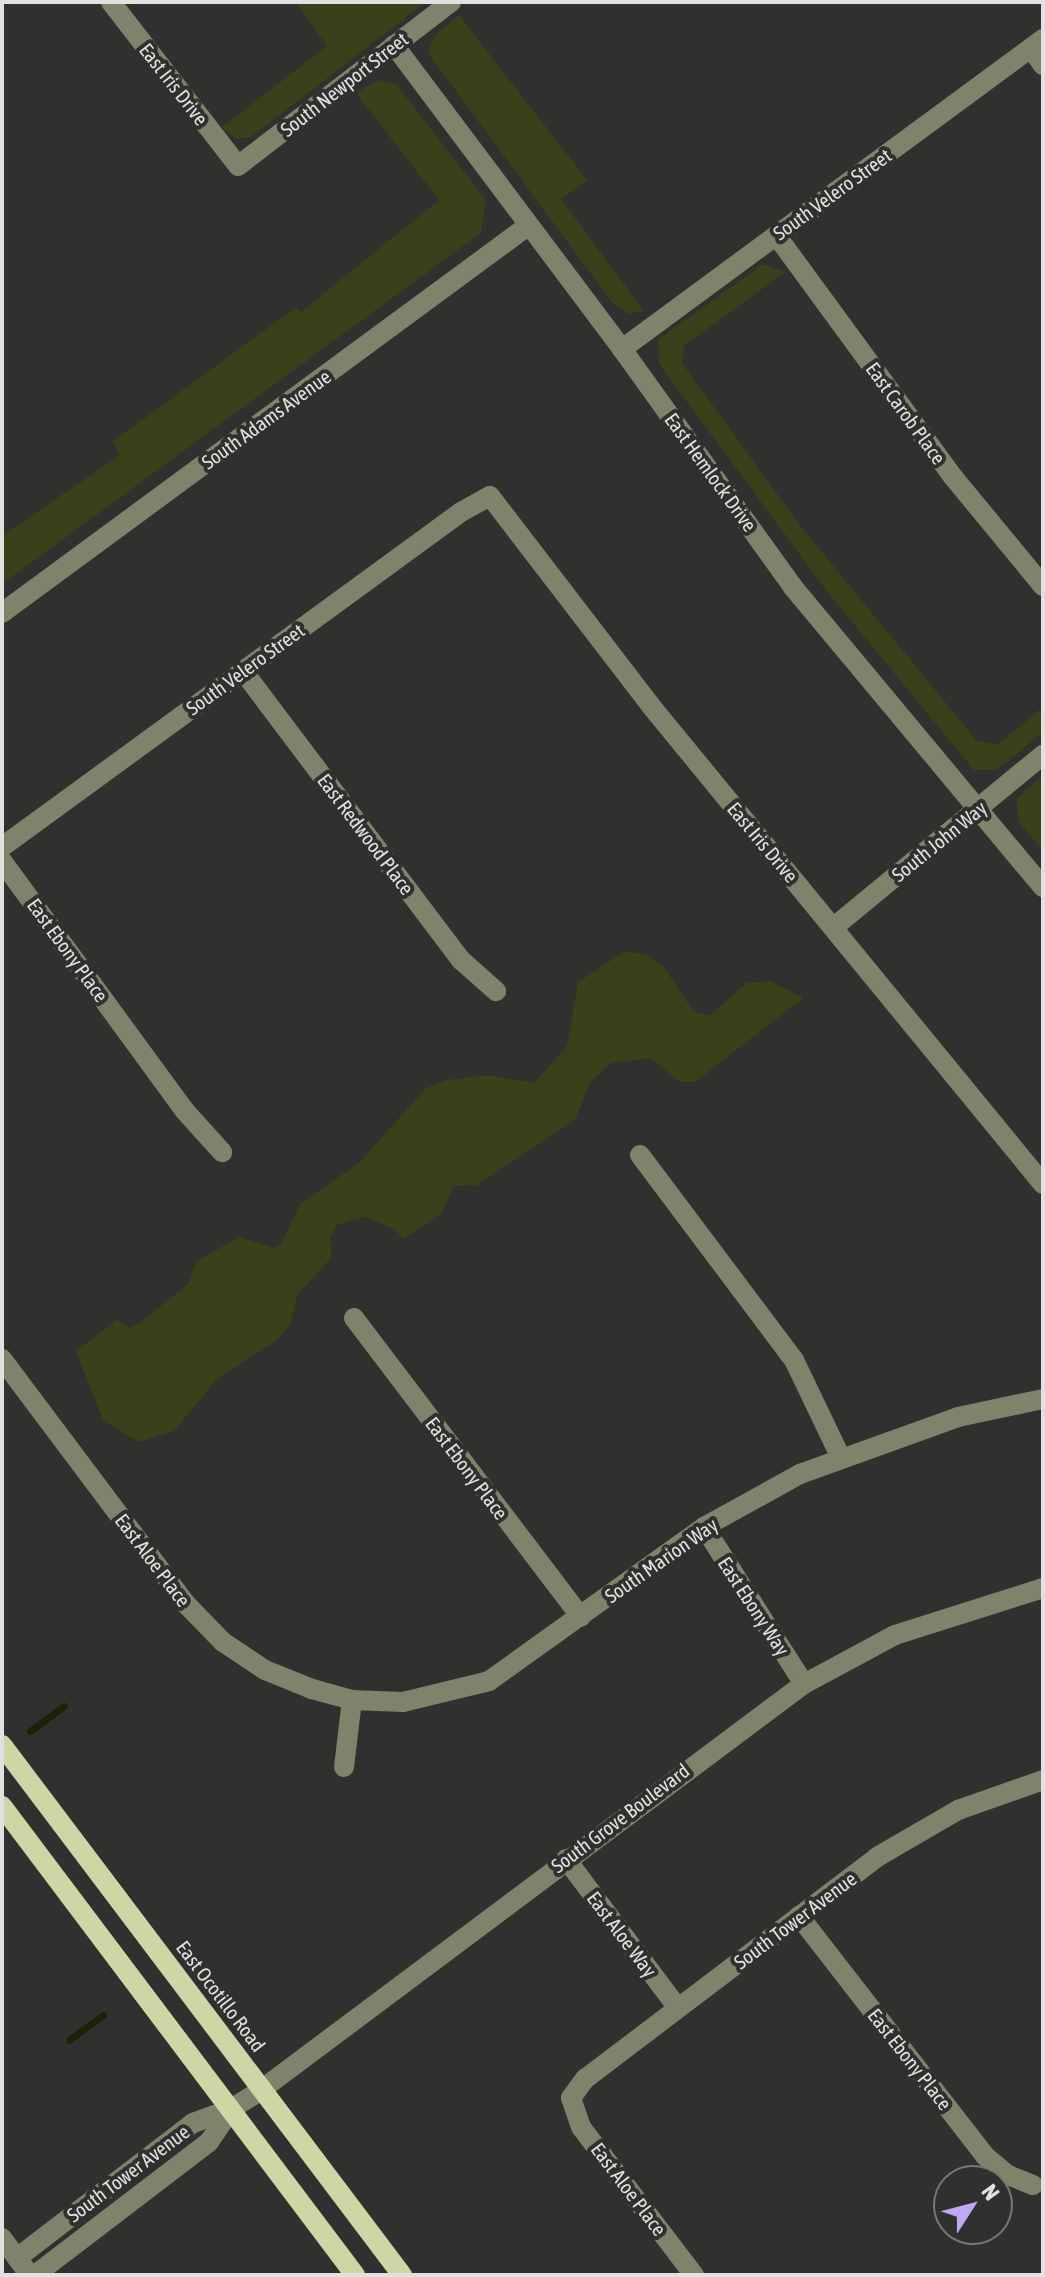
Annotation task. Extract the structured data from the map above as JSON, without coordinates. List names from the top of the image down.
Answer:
{
  "streets": {
    "main road": ["East Ocotillo Road"],
    "street": [
      "East Iris Drive",
      "South Newport Street",
      "South Velero Street",
      "East Carob Place",
      "South Adams Avenue",
      "East Hemlock Drive",
      "East Redwood Place",
      "South John Way",
      "East Ebony Place",
      "East Aloe Place",
      "South Marion Way",
      "East Ebony Way",
      "South Grove Boulevard",
      "South Tower Avenue",
      "East Aloe Way"
    ]
  },
  "crossings": [
    ["East Iris Drive", "South Newport Street"],
    ["East Iris Drive", "South Velero Street"],
    ["East Iris Drive", "South John Way"],
    ["South Newport Street", "East Hemlock Drive"],
    ["South Velero Street", "East Carob Place"],
    ["South Velero Street", "East Hemlock Drive"],
    ["South Velero Street", "East Redwood Place"],
    ["South Adams Avenue", "East Hemlock Drive"],
    ["East Hemlock Drive", "South John Way"],
    ["East Ebony Place", "South Marion Way"],
    ["East Ebony Place", "South Tower Avenue"],
    ["East Aloe Place", "South Marion Way"],
    ["East Aloe Place", "South Tower Avenue"],
    ["South Marion Way", "East Ebony Way"],
    ["East Ebony Way", "South Grove Boulevard"],
    ["South Grove Boulevard", "South Tower Avenue"],
    ["South Grove Boulevard", "East Aloe Way"],
    ["South Grove Boulevard", "East Ocotillo Road"],
    ["South Tower Avenue", "East Aloe Way"]
  ],
  "north": "top right"
}
